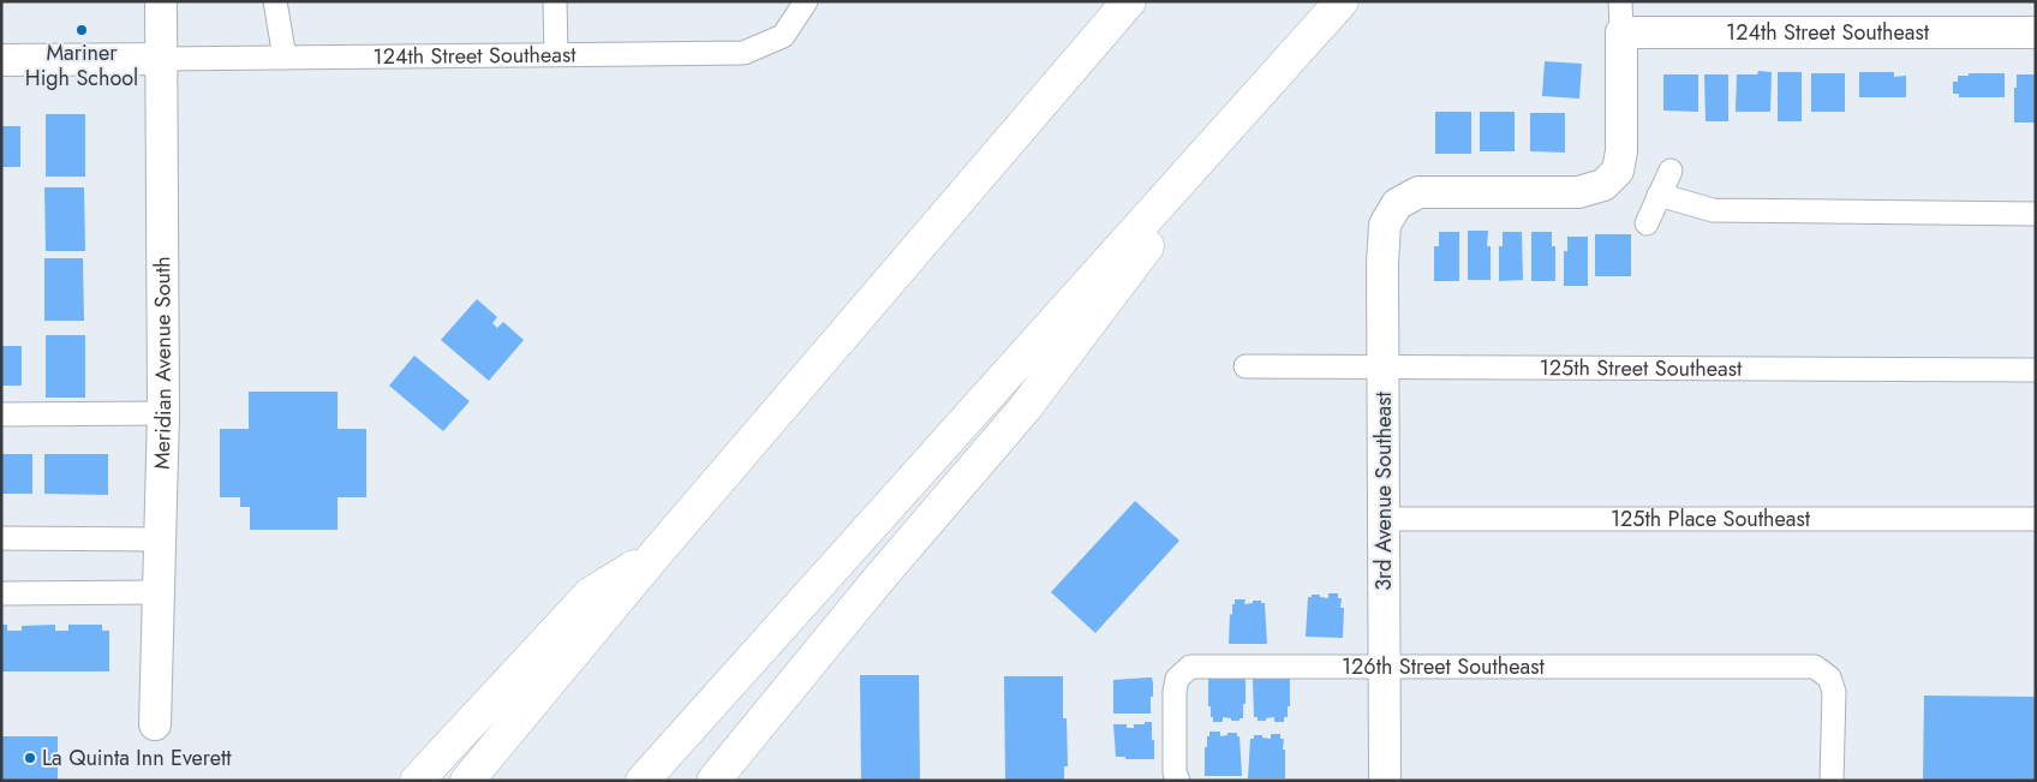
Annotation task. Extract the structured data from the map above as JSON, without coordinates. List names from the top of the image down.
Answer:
{
  "streets": {
    "street": [
      "124th Street Southeast",
      "Meridian Avenue South",
      "125th Street Southeast",
      "3rd Avenue Southeast",
      "125th Place Southeast",
      "126th Street Southeast"
    ]
  },
  "crossings": [
    ["124th Street Southeast", "Meridian Avenue South"],
    ["124th Street Southeast", "3rd Avenue Southeast"],
    ["125th Street Southeast", "3rd Avenue Southeast"],
    ["3rd Avenue Southeast", "125th Place Southeast"],
    ["3rd Avenue Southeast", "126th Street Southeast"]
  ],
  "places": ["Mariner High School", "La Quinta Inn Everett"]
}
